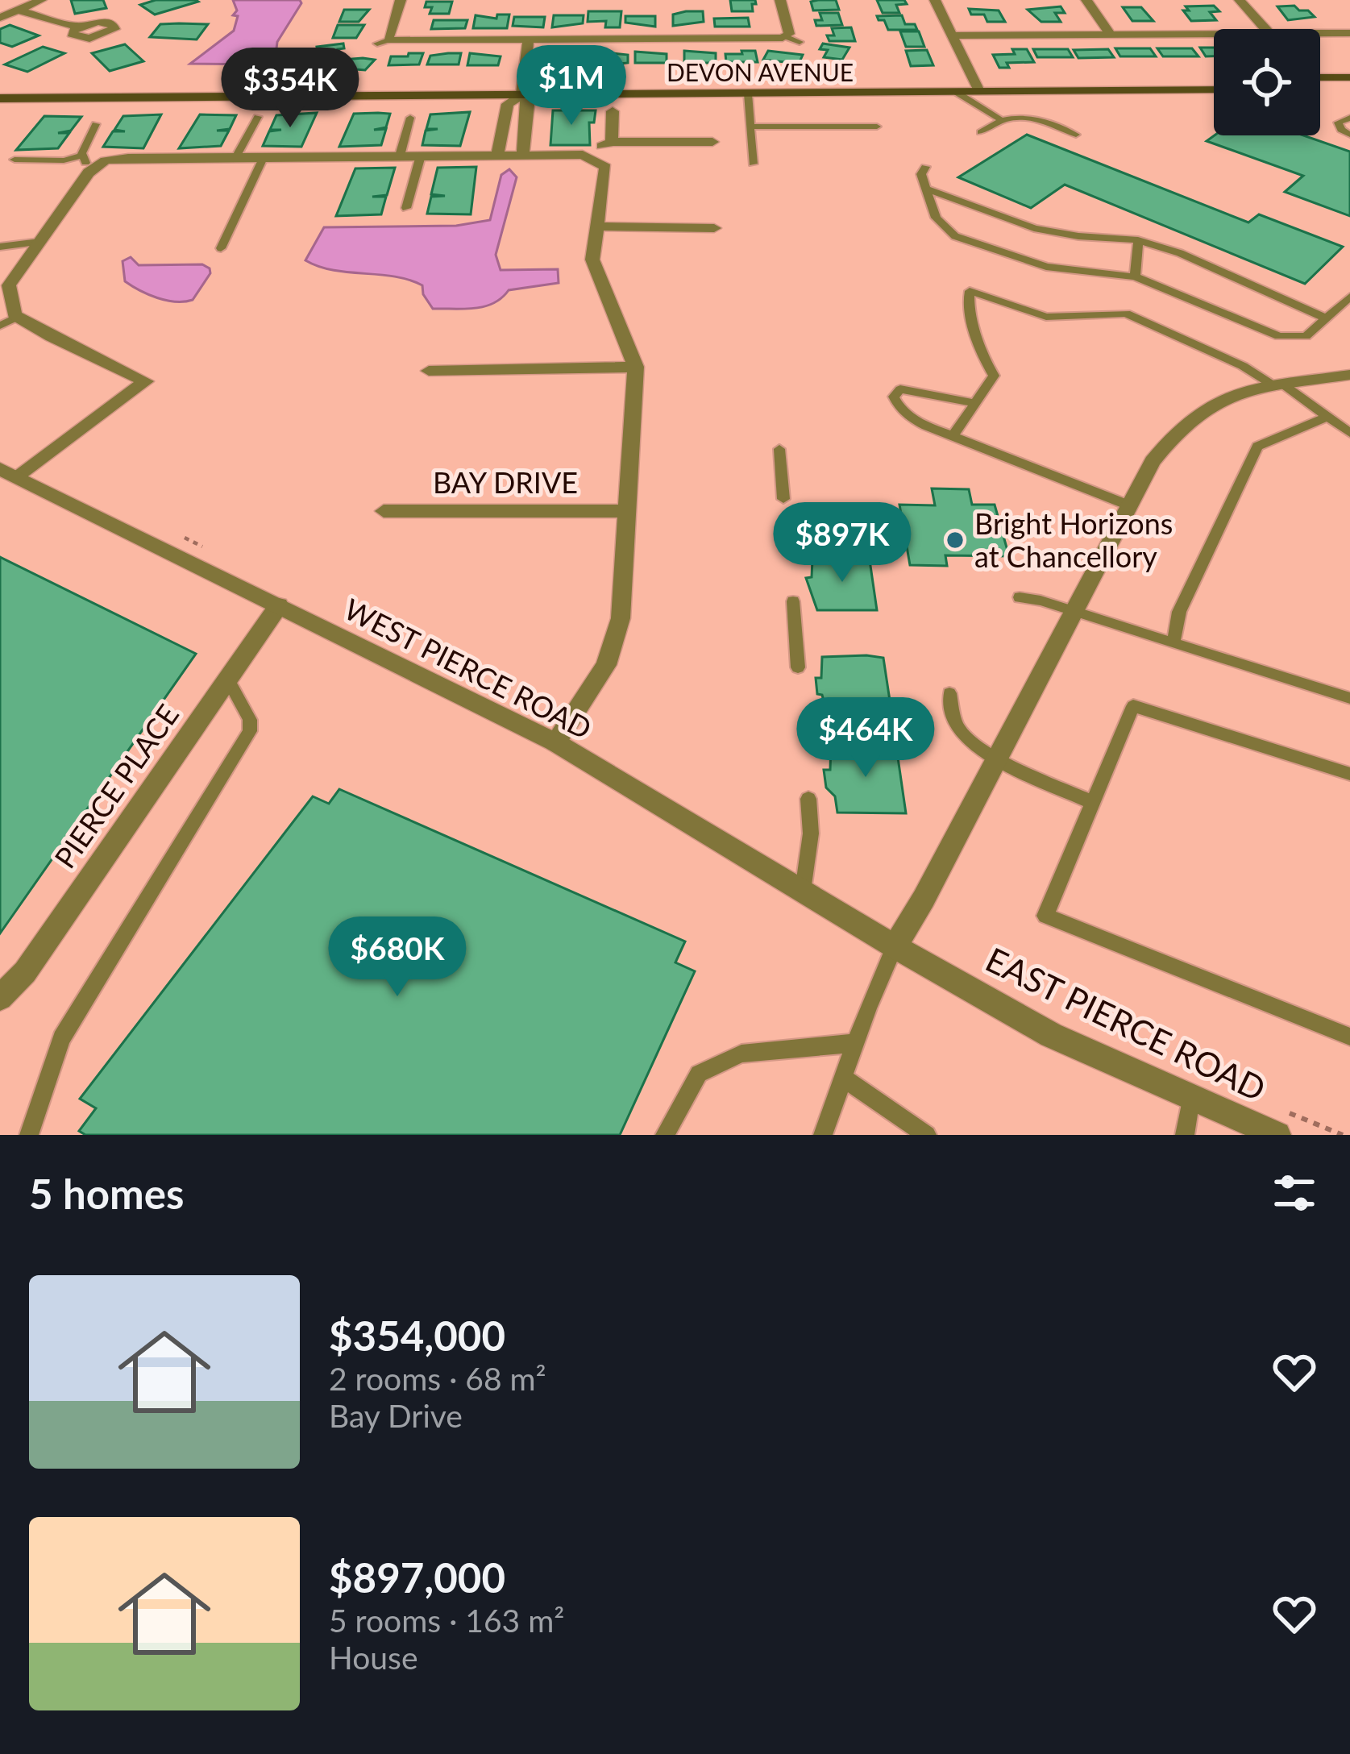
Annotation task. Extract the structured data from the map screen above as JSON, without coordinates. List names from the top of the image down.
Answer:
{
  "streets": {
    "main road": ["DEVON AVENUE"],
    "street": [
      "BAY DRIVE",
      "WEST PIERCE ROAD",
      "PIERCE PLACE",
      "EAST PIERCE ROAD"
    ]
  },
  "crossings": [
    ["WEST PIERCE ROAD", "PIERCE PLACE"],
    ["WEST PIERCE ROAD", "EAST PIERCE ROAD"]
  ],
  "places": ["Bright Horizons at Chancellory"],
  "page": {
    "price": [
      "$1M",
      "$354K",
      "$897K",
      "$464K",
      "$680K"
    ],
    "heading": "5 homes",
    "list": [
      {
        "name": "$354,000",
        "note": "2 rooms · 68 m² · Bay Drive"
      },
      {
        "name": "$897,000",
        "note": "5 rooms · 163 m² · House"
      }
    ]
  }
}
